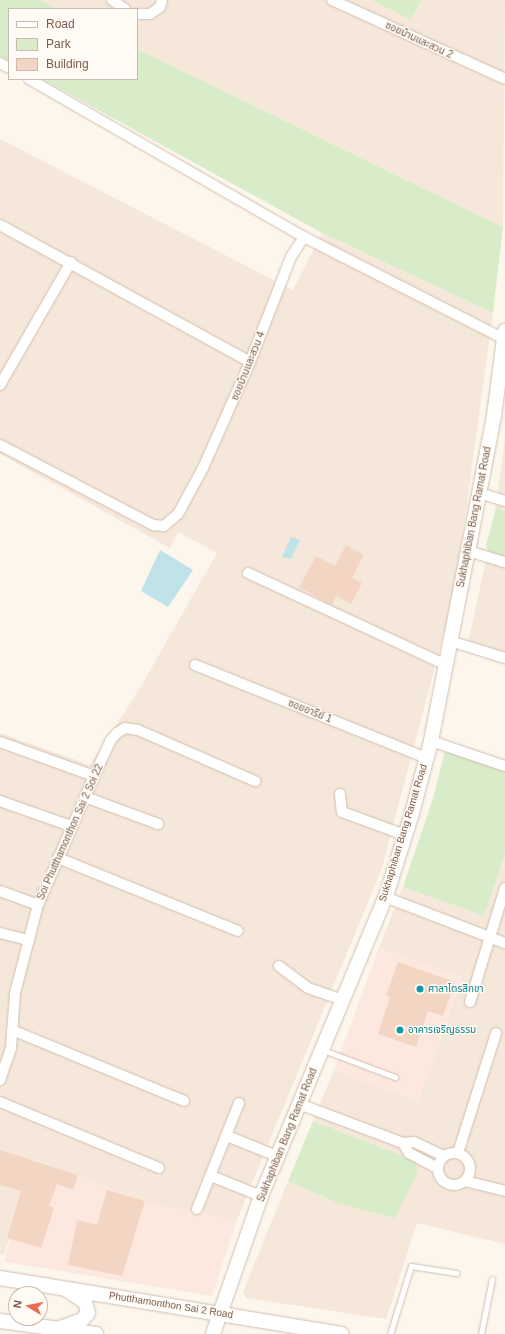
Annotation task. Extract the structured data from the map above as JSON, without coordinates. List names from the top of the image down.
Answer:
{
  "streets": {
    "street": [
      "ซอยบ้านและสวน 2",
      "ซอยบ้านและสวน 4",
      "Sukhaphiban Bang Ramat Road",
      "ซอยอารีย์ 1",
      "Soi Phutthamonthon Sai 2 Soi 22",
      "Phutthamonthon Sai 2 Road"
    ]
  },
  "crossings": [
    ["Sukhaphiban Bang Ramat Road", "ซอยอารีย์ 1"],
    ["Sukhaphiban Bang Ramat Road", "Phutthamonthon Sai 2 Road"]
  ],
  "places": ["ศาลาไตรสิกขา", "อาคารเจริญธรรม"],
  "legend": ["Road", "Park", "Building"],
  "north": "left"
}
